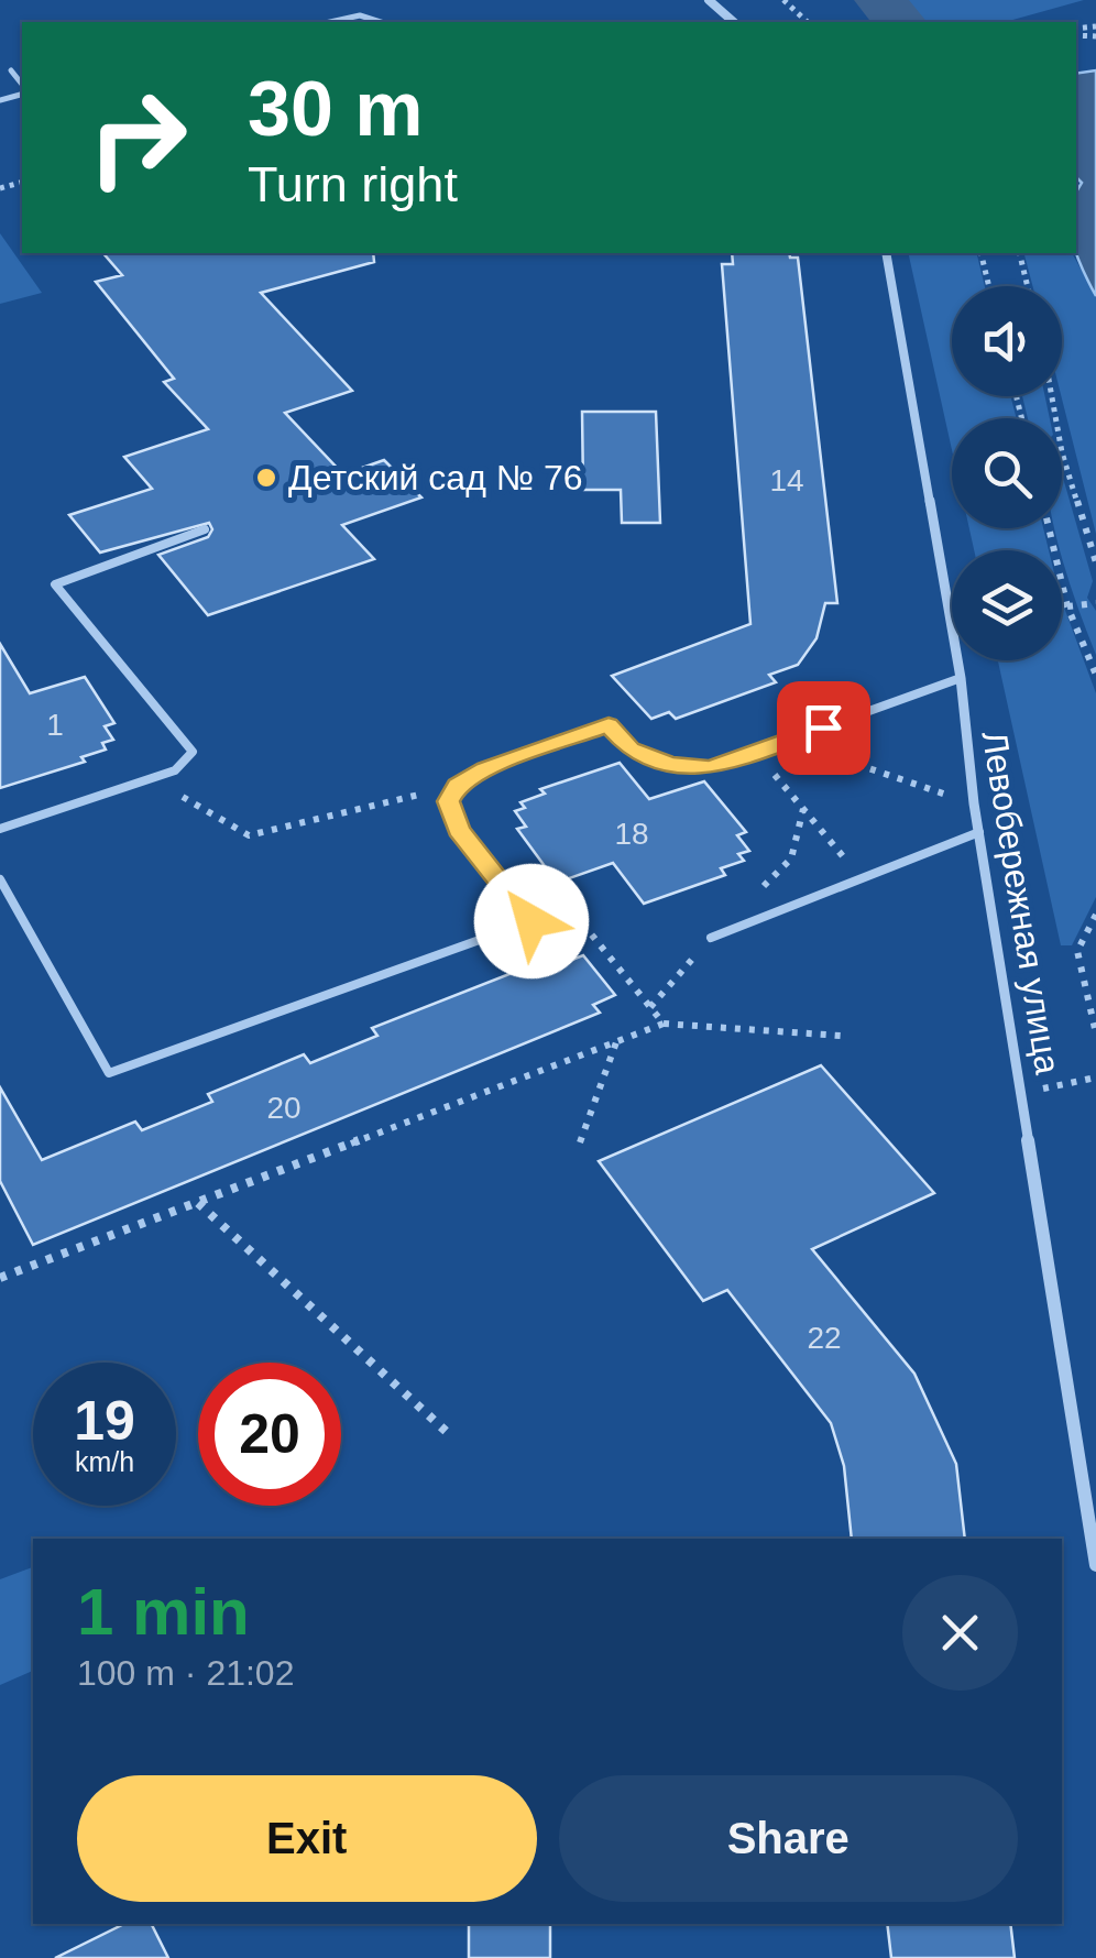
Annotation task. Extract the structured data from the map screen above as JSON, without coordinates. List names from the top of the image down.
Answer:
{
  "streets": {
    "street": ["Левобережная улица"]
  },
  "places": ["Детский сад № 76"],
  "house_numbers": [
    "14",
    "1",
    "18",
    "20",
    "22"
  ],
  "page": {
    "turn": ["30 m", "Turn right"],
    "speed": "19 km/h",
    "limit": "20",
    "heading": ["1 min", "100 m · 21:02"],
    "buttons": ["Exit", "Share"]
  }
}
